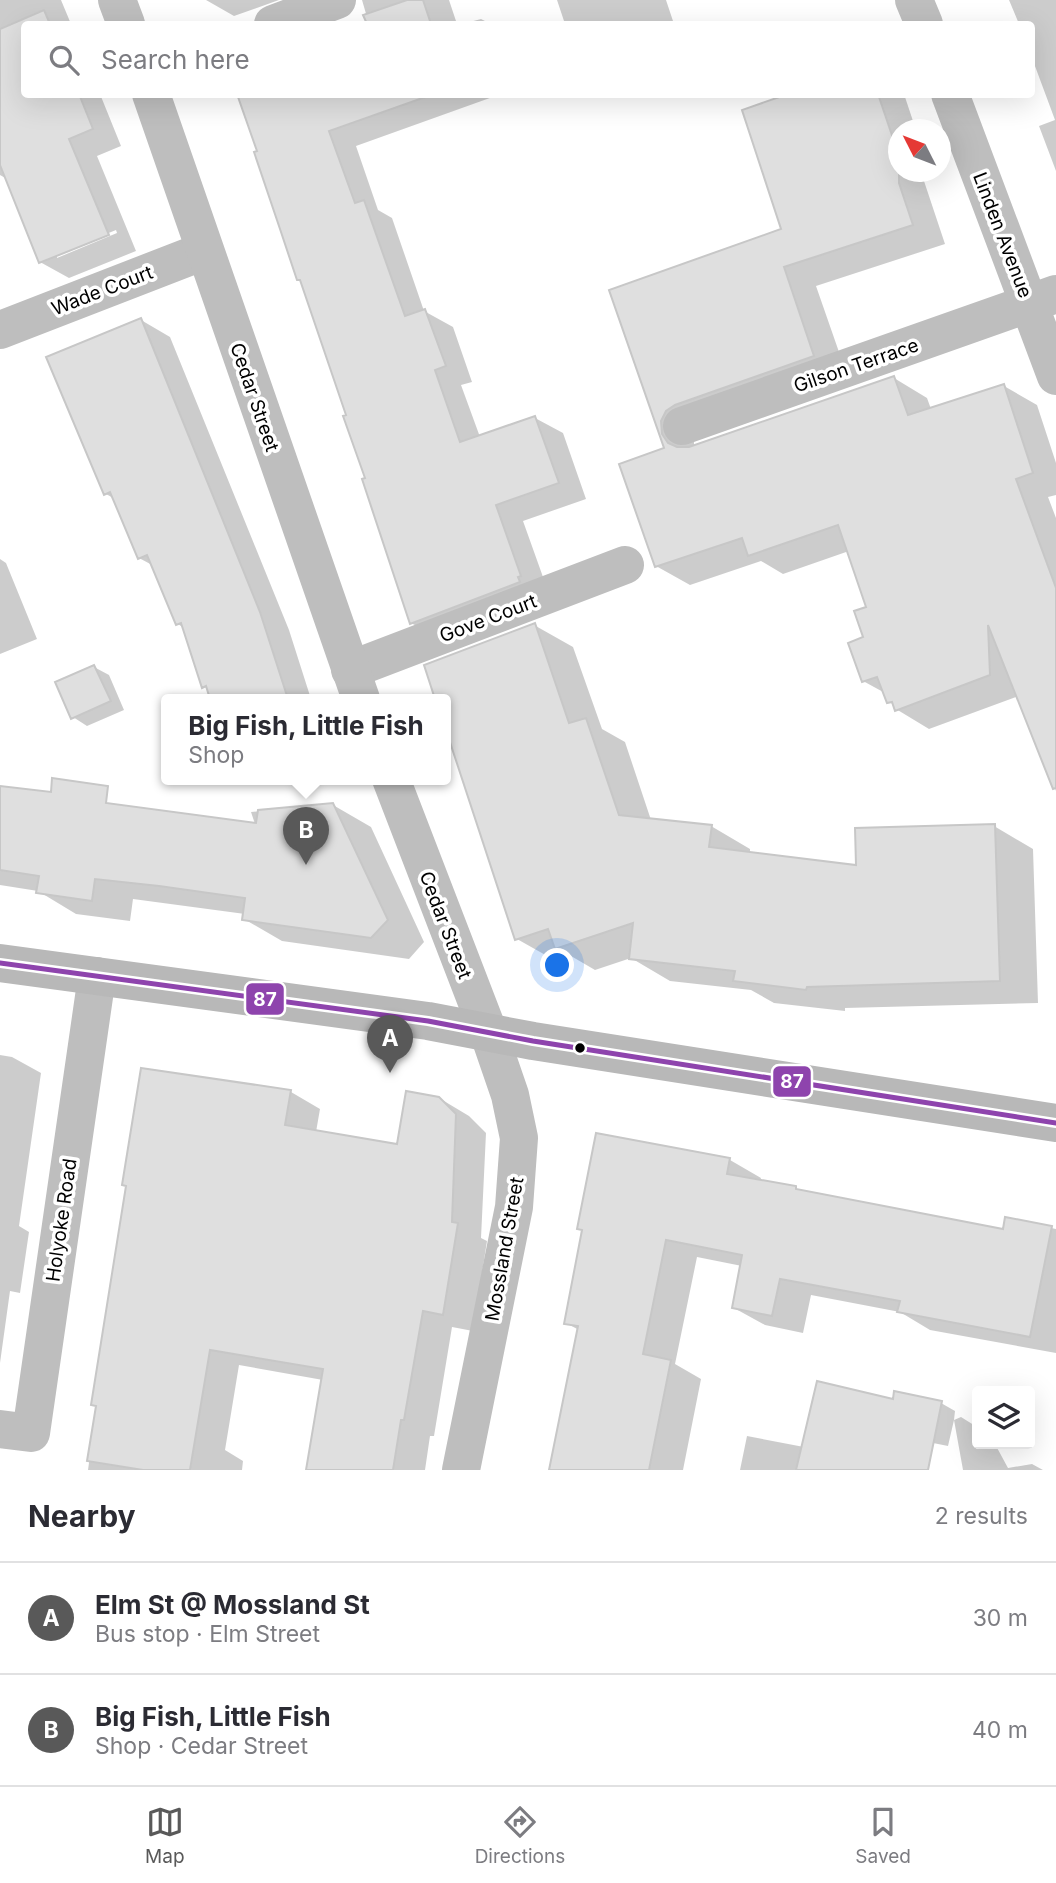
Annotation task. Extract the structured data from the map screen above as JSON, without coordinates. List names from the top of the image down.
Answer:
{
  "streets": {
    "street": [
      "Linden Avenue",
      "Wade Court",
      "Gilson Terrace",
      "Cedar Street",
      "Gove Court",
      "Holyoke Road",
      "Mossland Street"
    ]
  },
  "crossings": [
    ["Linden Avenue", "Gilson Terrace"],
    ["Wade Court", "Cedar Street"],
    ["Cedar Street", "Gove Court"],
    ["Cedar Street", "Mossland Street"]
  ],
  "lines": ["transit line 87"],
  "north": "top left",
  "page": {
    "search": "Search here",
    "popup": ["Big Fish, Little Fish", "Shop"],
    "pins": ["B", "A"],
    "heading": ["Nearby", "2 results"],
    "list": [
      {
        "mark": "A",
        "name": "Elm St @ Mossland St",
        "note": "Bus stop · Elm Street",
        "value": "30 m"
      },
      {
        "mark": "B",
        "name": "Big Fish, Little Fish",
        "note": "Shop · Cedar Street",
        "value": "40 m"
      }
    ],
    "nav": ["Map", "Directions", "Saved"]
  }
}
